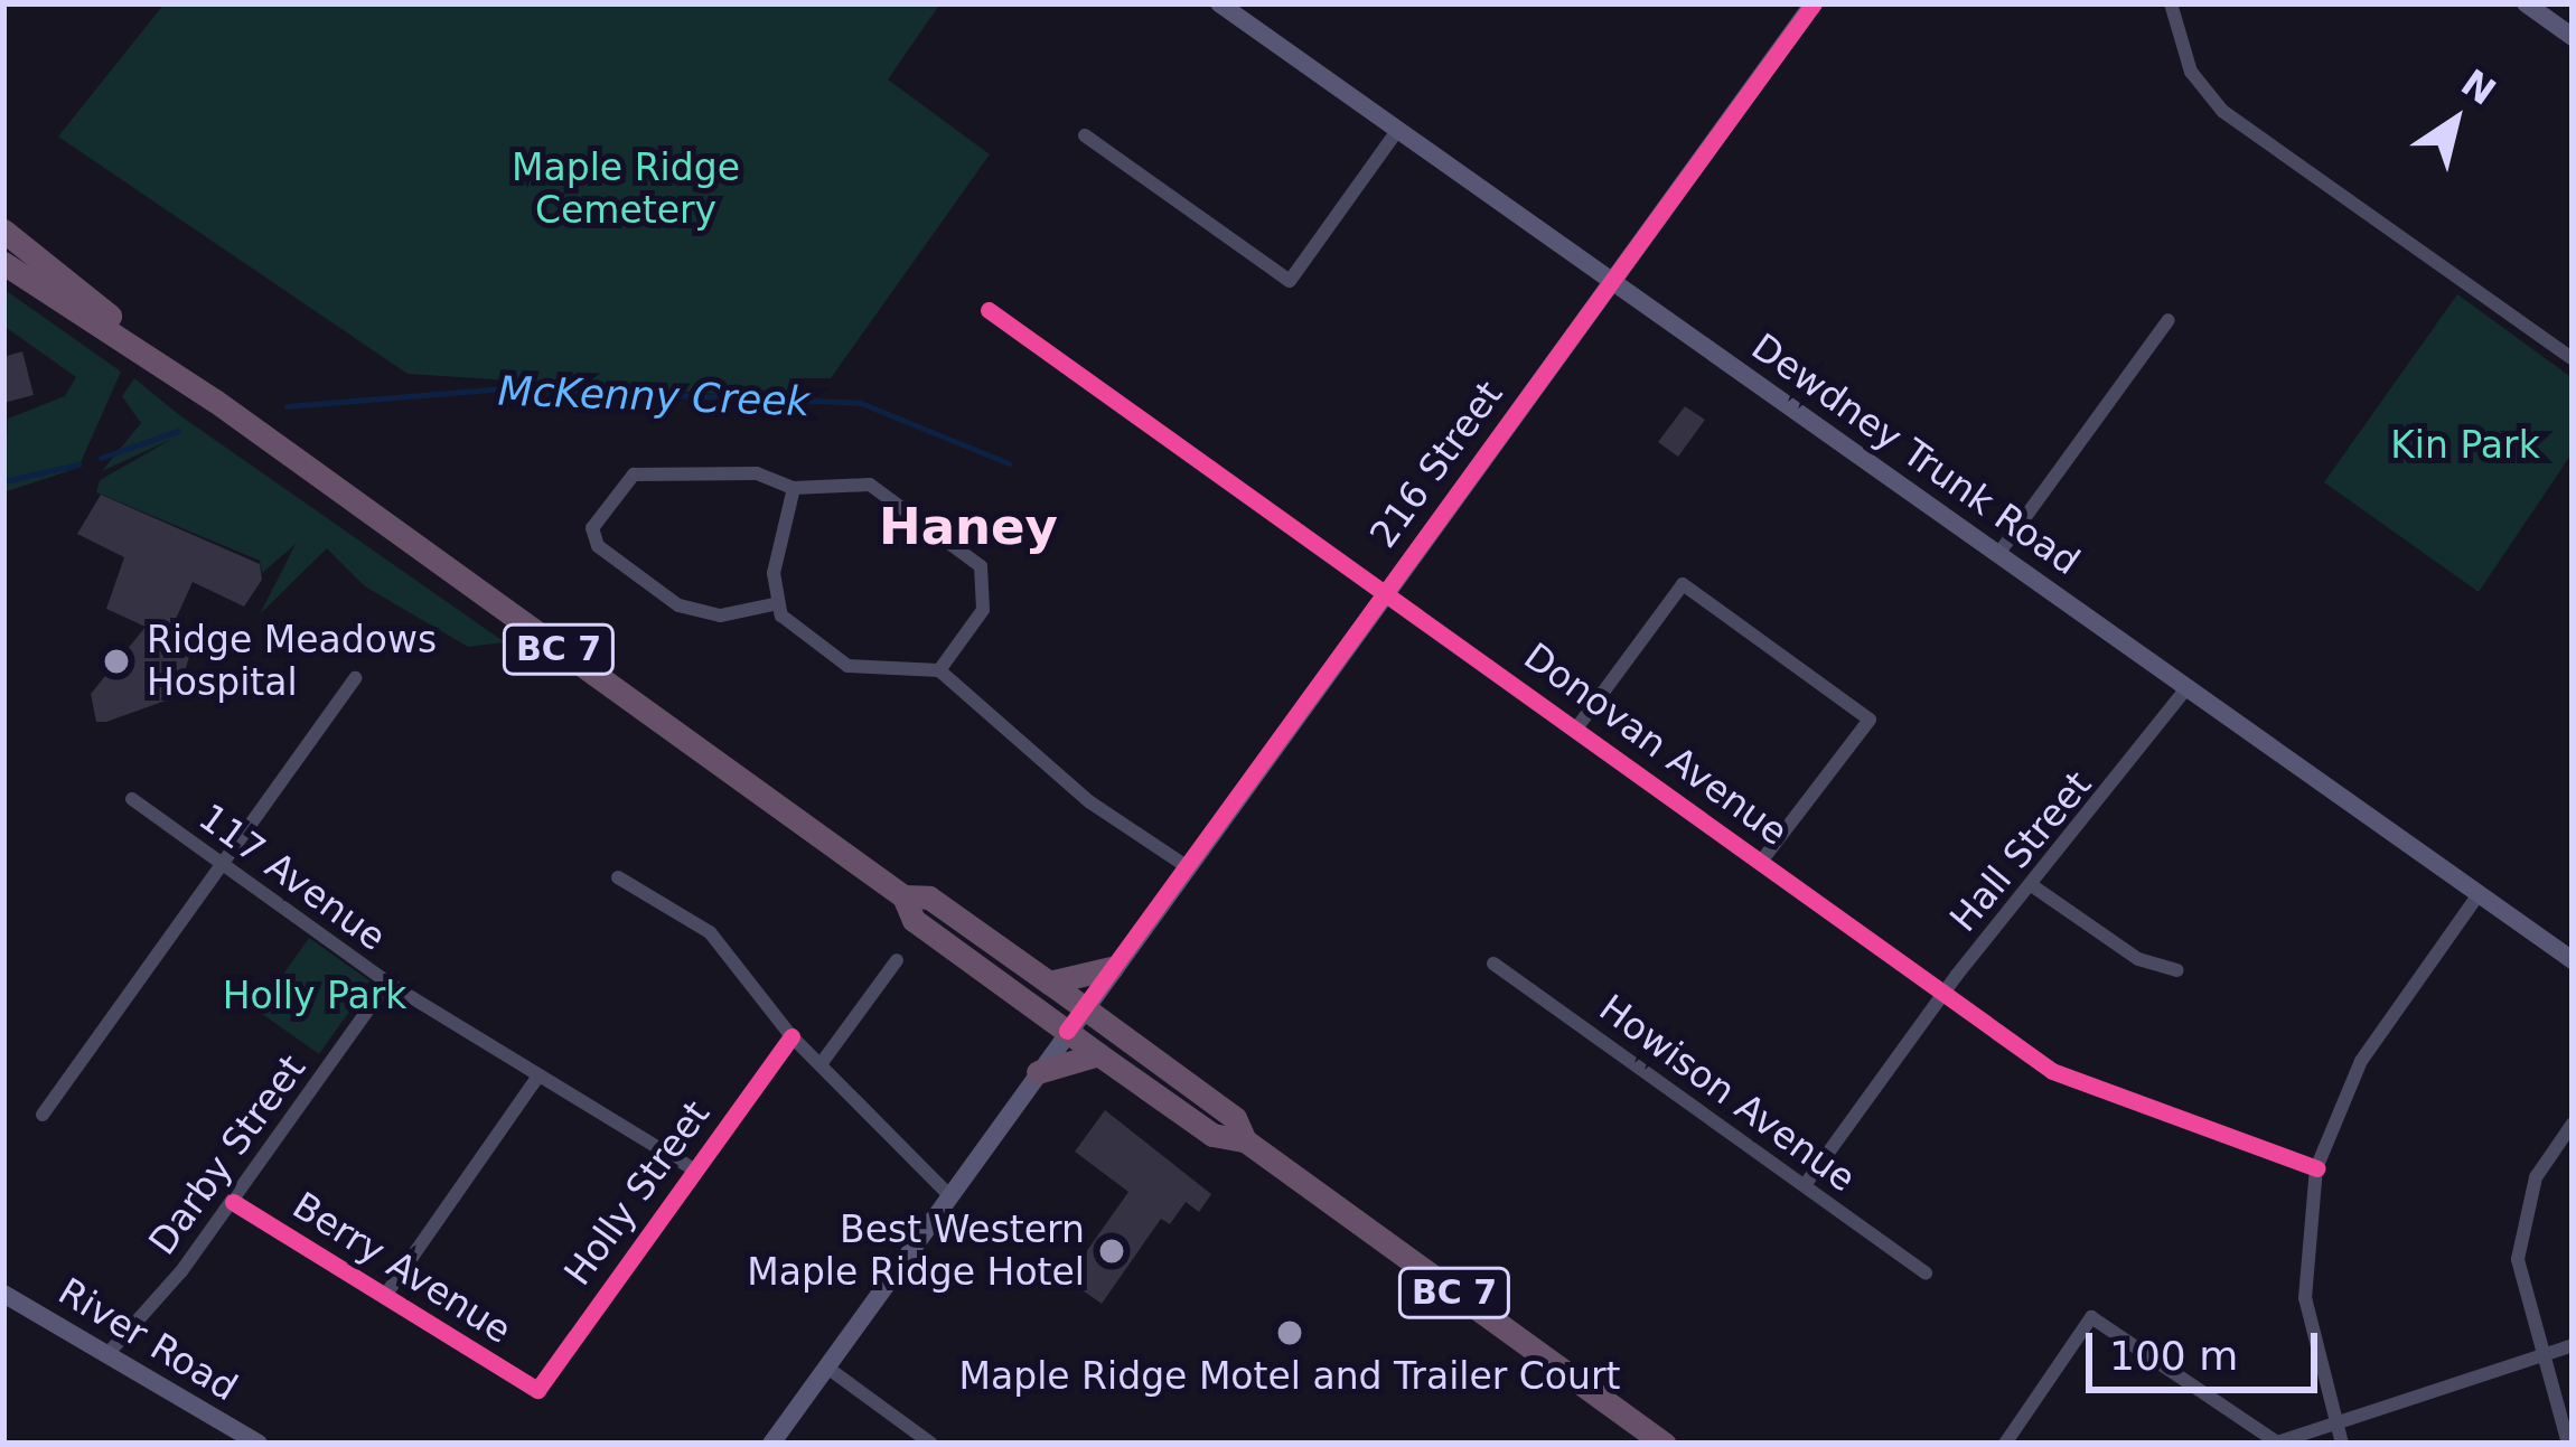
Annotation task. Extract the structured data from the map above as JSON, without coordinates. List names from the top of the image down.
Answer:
{
  "streets": {
    "highway": ["BC 7"],
    "main road": ["Dewdney Trunk Road", "216 Street", "River Road"],
    "street": [
      "Donovan Avenue",
      "Hall Street",
      "117 Avenue",
      "Howison Avenue",
      "Darby Street",
      "Holly Street",
      "Berry Avenue"
    ]
  },
  "crossings": [
    ["Dewdney Trunk Road", "216 Street"],
    ["Dewdney Trunk Road", "Hall Street"],
    ["216 Street", "BC 7"],
    ["216 Street", "Donovan Avenue"],
    ["Donovan Avenue", "Hall Street"],
    ["Hall Street", "Howison Avenue"],
    ["117 Avenue", "Darby Street"],
    ["117 Avenue", "Holly Street"],
    ["Darby Street", "Berry Avenue"],
    ["Darby Street", "River Road"],
    ["Holly Street", "Berry Avenue"]
  ],
  "districts": ["Haney"],
  "water": ["McKenny Creek"],
  "parks": ["Maple Ridge Cemetery", "Kin Park", "Holly Park"],
  "places": ["Ridge Meadows Hospital", "Best Western Maple Ridge Hotel", "Maple Ridge Motel and Trailer Court"],
  "scale_bar": "100 m",
  "north": "top right"
}
